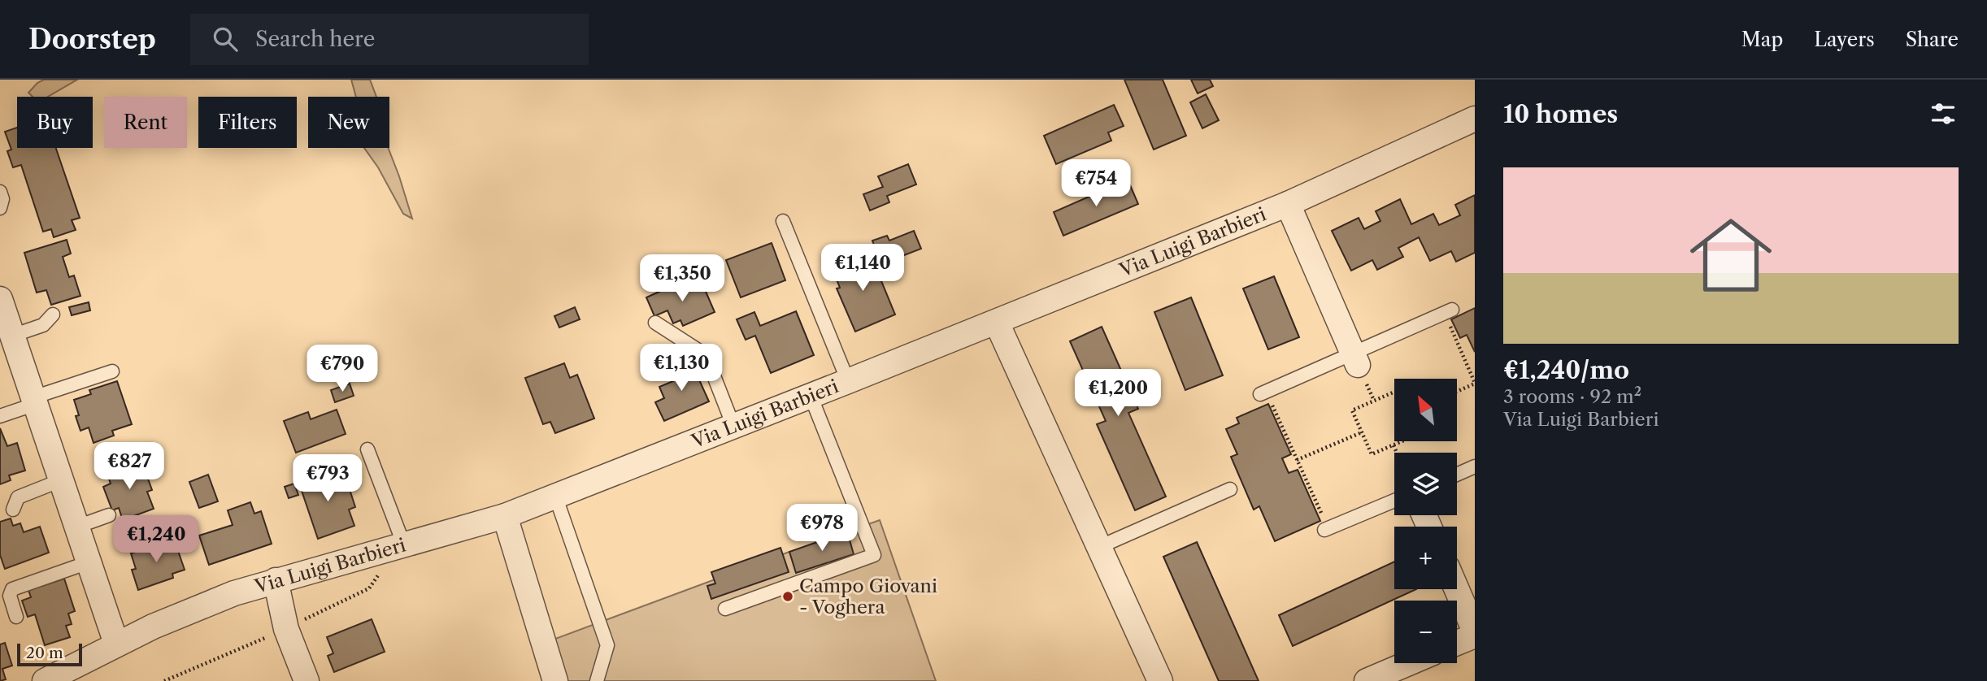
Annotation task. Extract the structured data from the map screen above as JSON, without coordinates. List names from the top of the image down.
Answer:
{
  "streets": {
    "street": ["Via Luigi Barbieri"]
  },
  "places": ["Campo Giovani - Voghera"],
  "scale_bar": "20 m",
  "north": "top left",
  "page": {
    "header": "Doorstep",
    "search": "Search here",
    "nav": ["Map", "Layers", "Share"],
    "heading": "10 homes",
    "chip": [
      "Buy",
      "Rent",
      "Filters",
      "New"
    ],
    "list": [
      {
        "name": "€1,240/mo",
        "note": "3 rooms · 92 m² · Via Luigi Barbieri"
      }
    ],
    "price": [
      "€754",
      "€1,140",
      "€1,350",
      "€1,130",
      "€790",
      "€1,200",
      "€827",
      "€793",
      "€978",
      "€1,240"
    ],
    "map_buttons": ["+", "−"],
    "scale": "20 m"
  }
}
